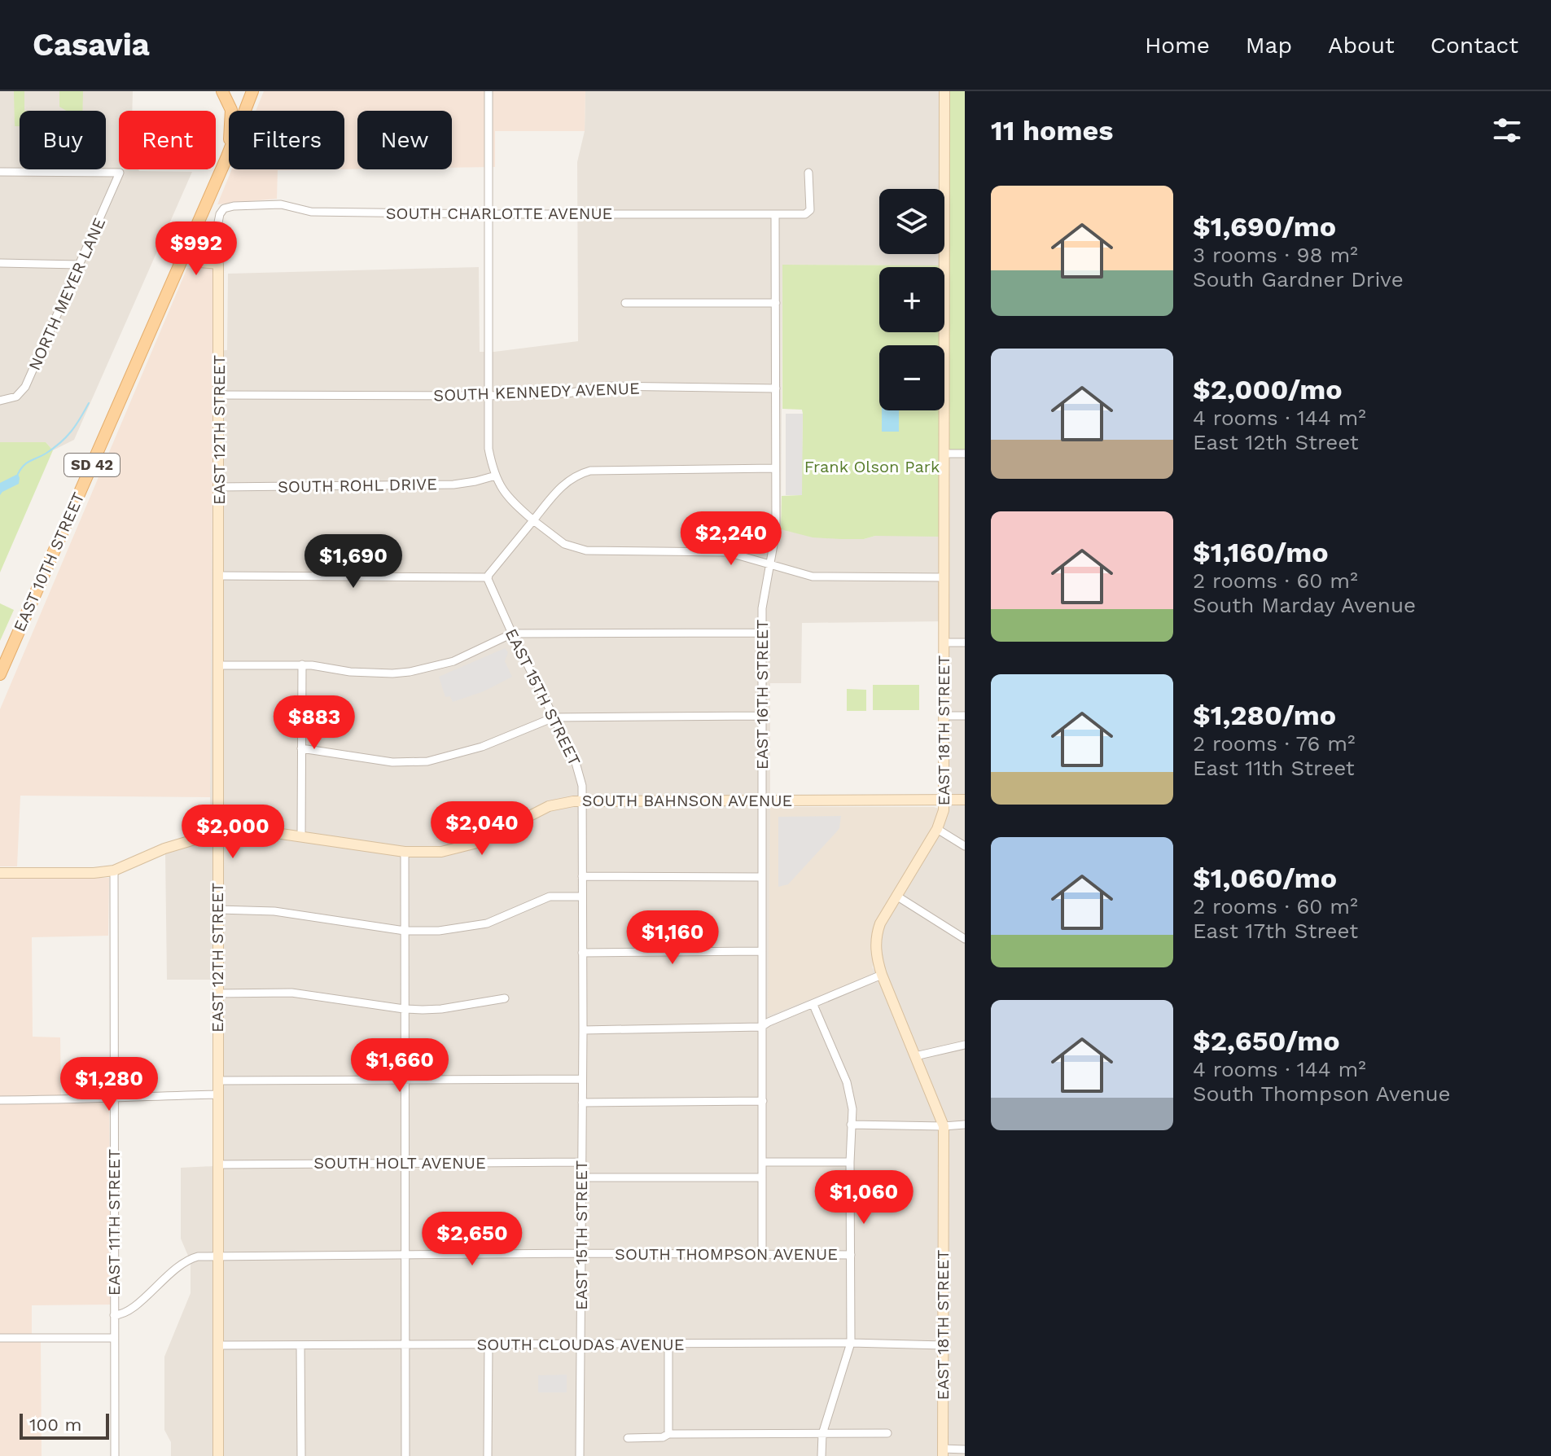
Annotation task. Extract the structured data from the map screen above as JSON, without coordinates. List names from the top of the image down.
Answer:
{
  "streets": {
    "main road": ["SD 42", "EAST 10TH STREET"],
    "street": [
      "SOUTH CHARLOTTE AVENUE",
      "NORTH MEYER LANE",
      "SOUTH KENNEDY AVENUE",
      "EAST 12TH STREET",
      "SOUTH ROHL DRIVE",
      "EAST 16TH STREET",
      "EAST 15TH STREET",
      "EAST 18TH STREET",
      "SOUTH BAHNSON AVENUE",
      "SOUTH HOLT AVENUE",
      "EAST 11TH STREET",
      "SOUTH THOMPSON AVENUE",
      "SOUTH CLOUDAS AVENUE"
    ]
  },
  "crossings": [
    ["SOUTH CHARLOTTE AVENUE", "EAST 12TH STREET"],
    ["SOUTH CHARLOTTE AVENUE", "EAST 16TH STREET"],
    ["SOUTH KENNEDY AVENUE", "EAST 12TH STREET"],
    ["SOUTH KENNEDY AVENUE", "EAST 16TH STREET"],
    ["EAST 12TH STREET", "SOUTH ROHL DRIVE"],
    ["EAST 12TH STREET", "SOUTH BAHNSON AVENUE"],
    ["EAST 12TH STREET", "SOUTH HOLT AVENUE"],
    ["EAST 12TH STREET", "SOUTH THOMPSON AVENUE"],
    ["EAST 12TH STREET", "SOUTH CLOUDAS AVENUE"],
    ["EAST 16TH STREET", "SOUTH BAHNSON AVENUE"],
    ["EAST 16TH STREET", "SOUTH THOMPSON AVENUE"],
    ["EAST 15TH STREET", "SOUTH BAHNSON AVENUE"],
    ["EAST 15TH STREET", "SOUTH HOLT AVENUE"],
    ["EAST 15TH STREET", "SOUTH THOMPSON AVENUE"],
    ["EAST 15TH STREET", "SOUTH CLOUDAS AVENUE"],
    ["EAST 18TH STREET", "SOUTH BAHNSON AVENUE"],
    ["EAST 18TH STREET", "SOUTH CLOUDAS AVENUE"],
    ["SOUTH BAHNSON AVENUE", "EAST 11TH STREET"],
    ["EAST 11TH STREET", "SOUTH THOMPSON AVENUE"]
  ],
  "parks": ["Frank Olson Park"],
  "scale_bar": "100 m",
  "page": {
    "header": "Casavia",
    "nav": [
      "Home",
      "Map",
      "About",
      "Contact"
    ],
    "heading": "11 homes",
    "chip": [
      "Buy",
      "Rent",
      "Filters",
      "New"
    ],
    "list": [
      {
        "name": "$1,690/mo",
        "note": "3 rooms · 98 m² · South Gardner Drive"
      },
      {
        "name": "$2,000/mo",
        "note": "4 rooms · 144 m² · East 12th Street"
      },
      {
        "name": "$1,160/mo",
        "note": "2 rooms · 60 m² · South Marday Avenue"
      },
      {
        "name": "$1,280/mo",
        "note": "2 rooms · 76 m² · East 11th Street"
      },
      {
        "name": "$1,060/mo",
        "note": "2 rooms · 60 m² · East 17th Street"
      },
      {
        "name": "$2,650/mo",
        "note": "4 rooms · 144 m² · South Thompson Avenue"
      }
    ],
    "map_buttons": ["+", "−"],
    "price": [
      "$992",
      "$2,240",
      "$1,690",
      "$883",
      "$2,040",
      "$2,000",
      "$1,160",
      "$1,660",
      "$1,280",
      "$1,060",
      "$2,650"
    ],
    "scale": "100 m"
  }
}
